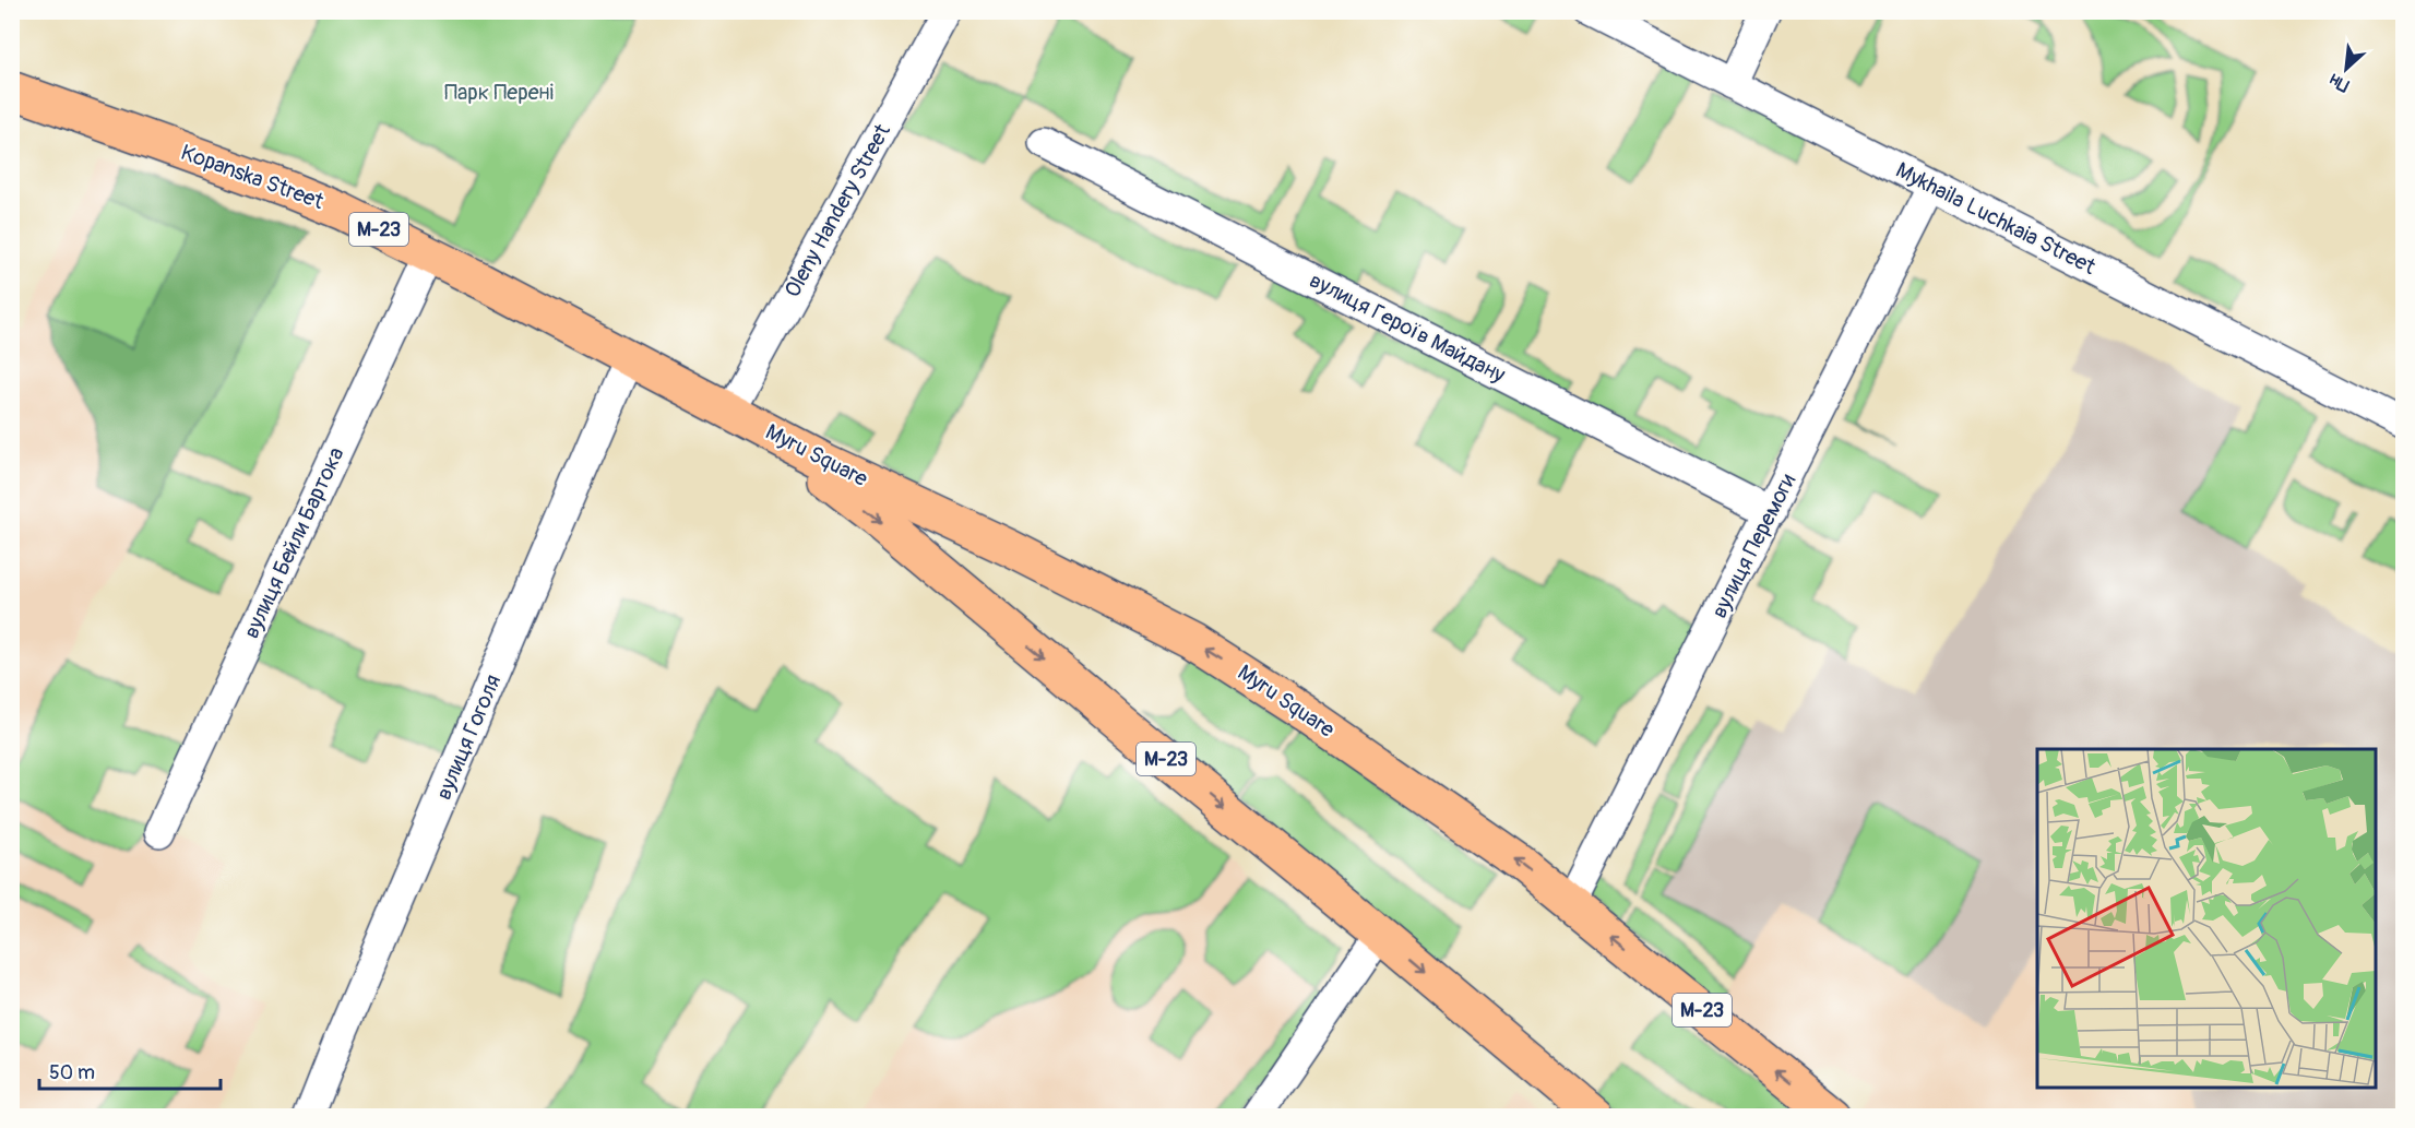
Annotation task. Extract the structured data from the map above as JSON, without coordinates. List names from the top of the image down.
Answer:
{
  "streets": {
    "highway": ["Kopanska Street", "М-23", "Myru Square"],
    "street": [
      "Oleny Handery Street",
      "Mykhaila Luchkaia Street",
      "вулиця Героїв Майдану",
      "вулиця Бейли Бартока",
      "вулиця Перемоги",
      "вулиця Гоголя"
    ]
  },
  "crossings": [
    ["Kopanska Street", "Oleny Handery Street"],
    ["Kopanska Street", "Myru Square"],
    ["Kopanska Street", "вулиця Бейли Бартока"],
    ["Kopanska Street", "вулиця Гоголя"],
    ["Oleny Handery Street", "Myru Square"],
    ["Mykhaila Luchkaia Street", "вулиця Перемоги"],
    ["вулиця Героїв Майдану", "вулиця Перемоги"],
    ["Myru Square", "вулиця Перемоги"]
  ],
  "parks": ["Парк Перені"],
  "scale_bar": "50 m",
  "north": "bottom left"
}
